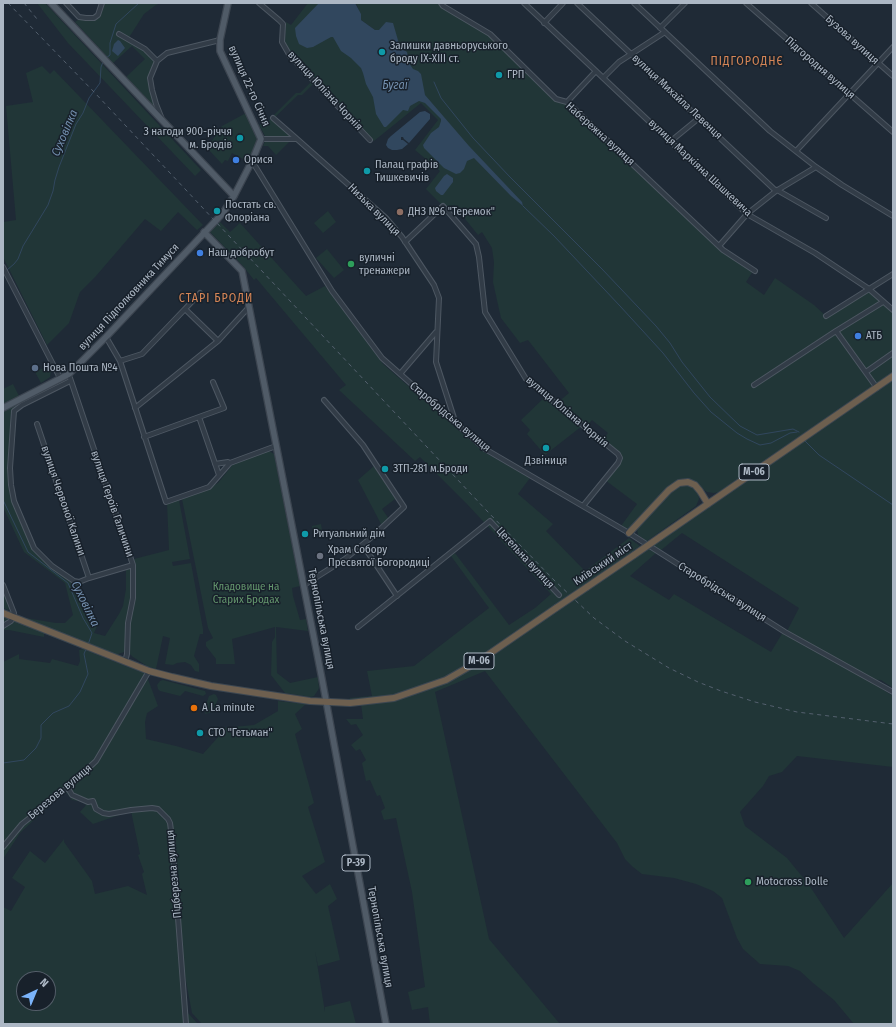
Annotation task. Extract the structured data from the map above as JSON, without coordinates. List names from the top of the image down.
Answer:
{
  "streets": {
    "highway": ["М-06", "Київський міст"],
    "main road": [
      "вулиця 22-го Січня",
      "вулиця Підполковника Тимуся",
      "Тернопільська вулиця",
      "Р-39"
    ],
    "street": [
      "Бузова вулиця",
      "Підгородня вулиця",
      "вулиця Юліана Чорнія",
      "вулиця Михайла Левенця",
      "Набережна вулиця",
      "вулиця Маркіяна Шашкевича",
      "Низька вулиця",
      "Старобрідська вулиця",
      "вулиця Червоної Калини",
      "вулиця Героїв Галичини",
      "Цегельна вулиця",
      "Березова вулиця",
      "Підберезна вулиця"
    ]
  },
  "crossings": [
    ["вулиця 22-го Січня", "вулиця Підполковника Тимуся"],
    ["вулиця 22-го Січня", "Старобрідська вулиця"],
    ["вулиця 22-го Січня", "Тернопільська вулиця"],
    ["вулиця Юліана Чорнія", "Низька вулиця"],
    ["вулиця Юліана Чорнія", "Старобрідська вулиця"],
    ["Низька вулиця", "Старобрідська вулиця"],
    ["вулиця Підполковника Тимуся", "вулиця Героїв Галичини"],
    ["вулиця Підполковника Тимуся", "Тернопільська вулиця"],
    ["М-06", "вулиця Героїв Галичини"],
    ["М-06", "Київський міст"],
    ["М-06", "Тернопільська вулиця"],
    ["М-06", "Березова вулиця"],
    ["Київський міст", "Тернопільська вулиця"],
    ["Березова вулиця", "Підберезна вулиця"]
  ],
  "districts": ["ПІДГОРОДНЄ", "СТАРІ БРОДИ"],
  "water": ["Бугаї", "Суховілка"],
  "parks": ["Кладовище на Старих Бродах"],
  "places": [
    "Залишки давньоруського броду IX-XIII ст.",
    "ГРП",
    "З нагоди 900-річчя м. Бродів",
    "Орися",
    "Палац графів Тишкевичів",
    "Постать св. Флоріана",
    "ДНЗ №6 \"Теремок\"",
    "Наш добробут",
    "вуличні тренажери",
    "АТБ",
    "Нова Пошта №4",
    "Дзвіниця",
    "ЗТП-281 м.Броди",
    "Ритуальний дім",
    "Храм Собору Пресвятої Богородиці",
    "A La minute",
    "СТО \"Гетьман\"",
    "Motocross Dolle"
  ],
  "north": "top right"
}
